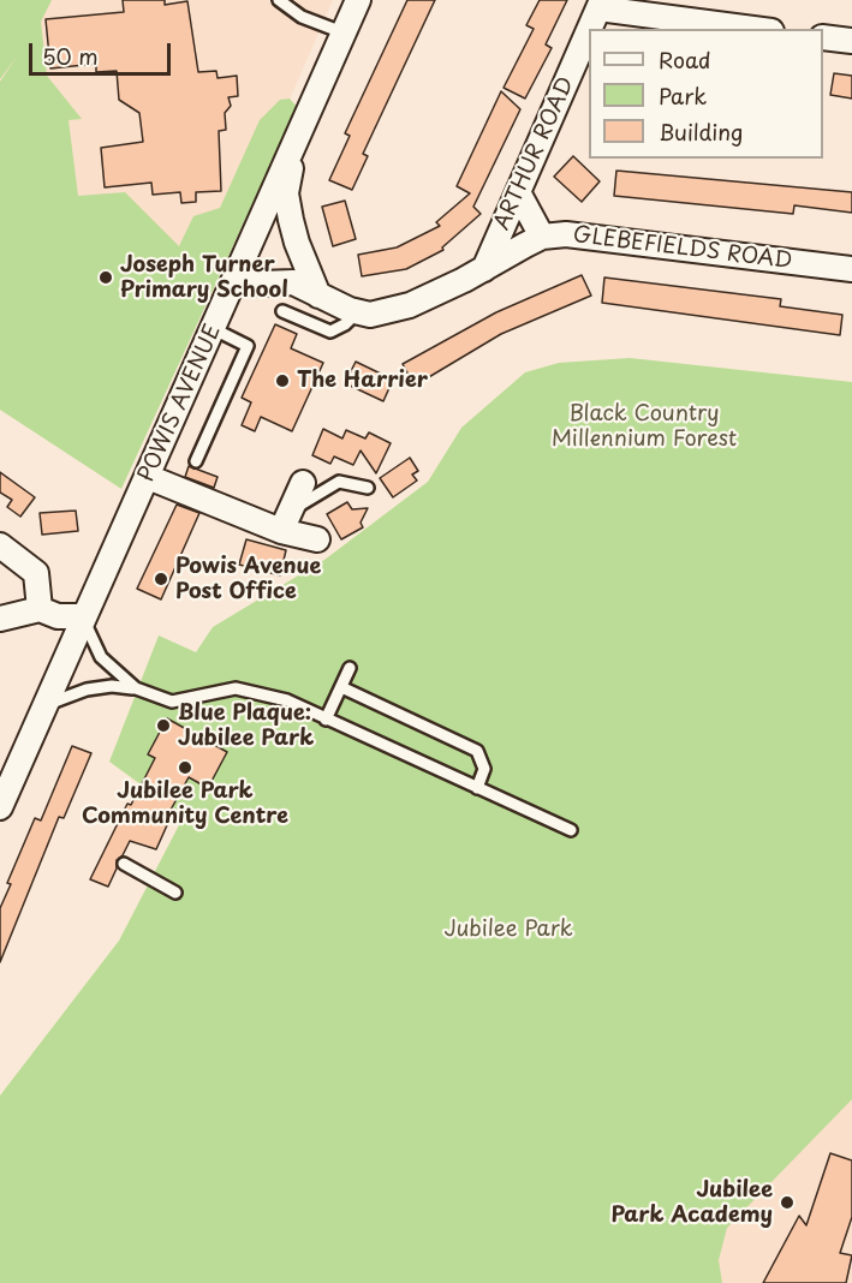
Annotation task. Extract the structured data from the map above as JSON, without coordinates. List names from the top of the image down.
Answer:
{
  "streets": {
    "street": ["ARTHUR ROAD", "GLEBEFIELDS ROAD", "POWIS AVENUE"]
  },
  "crossings": [
    ["ARTHUR ROAD", "GLEBEFIELDS ROAD"],
    ["GLEBEFIELDS ROAD", "POWIS AVENUE"]
  ],
  "parks": ["Black Country Millennium Forest", "Jubilee Park"],
  "places": [
    "Joseph Turner Primary School",
    "The Harrier",
    "Powis Avenue Post Office",
    "Blue Plaque: Jubilee Park",
    "Jubilee Park Community Centre",
    "Jubilee Park Academy"
  ],
  "legend": ["Road", "Park", "Building"],
  "scale_bar": "50 m"
}
